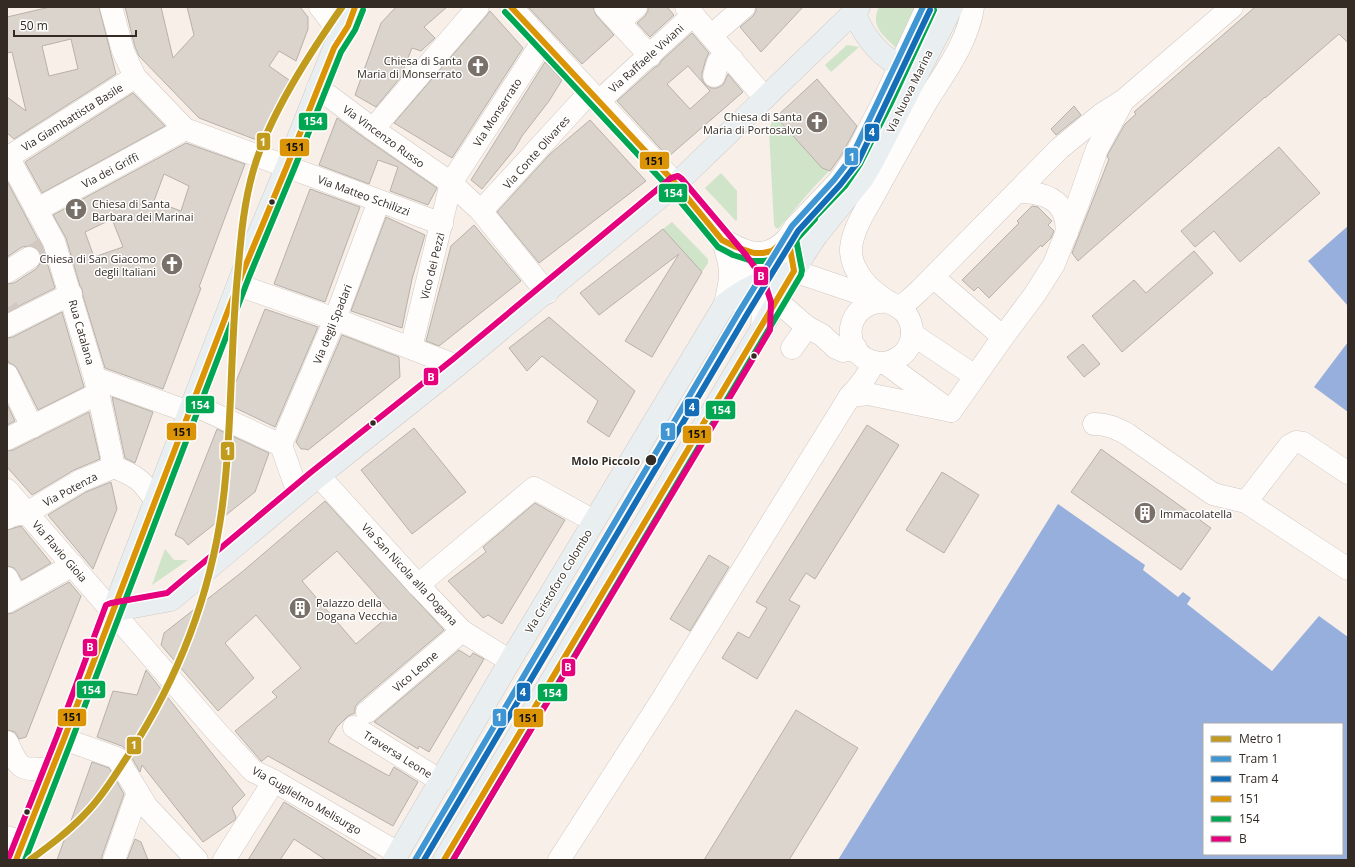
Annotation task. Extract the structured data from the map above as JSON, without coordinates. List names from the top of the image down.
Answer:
{
  "streets": {
    "main road": ["Via Nuova Marina", "Via Cristoforo Colombo"],
    "street": [
      "Via Raffaele Viviani",
      "Via Monserrato",
      "Via Giambattista Basile",
      "Via Vincenzo Russo",
      "Via Conte Olivares",
      "Via dei Griffi",
      "Via Matteo Schilizzi",
      "Vico dei Pezzi",
      "Via degli Spadari",
      "Rua Catalana",
      "Via Potenza",
      "Via Flavio Gioia",
      "Via San Nicola alla Dogana",
      "Vico Leone",
      "Traversa Leone",
      "Via Guglielmo Melisurgo"
    ]
  },
  "crossings": [
    ["Via Raffaele Viviani", "Via Conte Olivares"],
    ["Via Monserrato", "Via Vincenzo Russo"],
    ["Via Monserrato", "Vico dei Pezzi"],
    ["Via Giambattista Basile", "Rua Catalana"],
    ["Via Vincenzo Russo", "Via Conte Olivares"],
    ["Via Vincenzo Russo", "Vico dei Pezzi"],
    ["Via dei Griffi", "Via Matteo Schilizzi"],
    ["Via dei Griffi", "Rua Catalana"],
    ["Via Matteo Schilizzi", "Vico dei Pezzi"],
    ["Via Matteo Schilizzi", "Via degli Spadari"],
    ["Rua Catalana", "Via Potenza"],
    ["Via Potenza", "Via Flavio Gioia"],
    ["Via Flavio Gioia", "Via Guglielmo Melisurgo"],
    ["Via San Nicola alla Dogana", "Via Cristoforo Colombo"],
    ["Via San Nicola alla Dogana", "Vico Leone"],
    ["Via Cristoforo Colombo", "Traversa Leone"],
    ["Via Cristoforo Colombo", "Via Guglielmo Melisurgo"],
    ["Vico Leone", "Traversa Leone"]
  ],
  "places": {
    "church": [
      "Chiesa di Santa Maria di Monserrato",
      "Chiesa di Santa Maria di Portosalvo",
      "Chiesa di Santa Barbara dei Marinai",
      "Chiesa di San Giacomo degli Italiani"
    ],
    "other": ["Molo Piccolo"],
    "building": ["Immacolatella", "Palazzo della Dogana Vecchia"]
  },
  "lines": [
    "metro line 1",
    "tram line 1",
    "transit line 151",
    "tram line 4",
    "transit line 154",
    "transit line B"
  ],
  "legend": [
    "Metro 1",
    "Tram 1",
    "Tram 4",
    "151",
    "154",
    "B"
  ],
  "scale_bar": "50 m"
}
